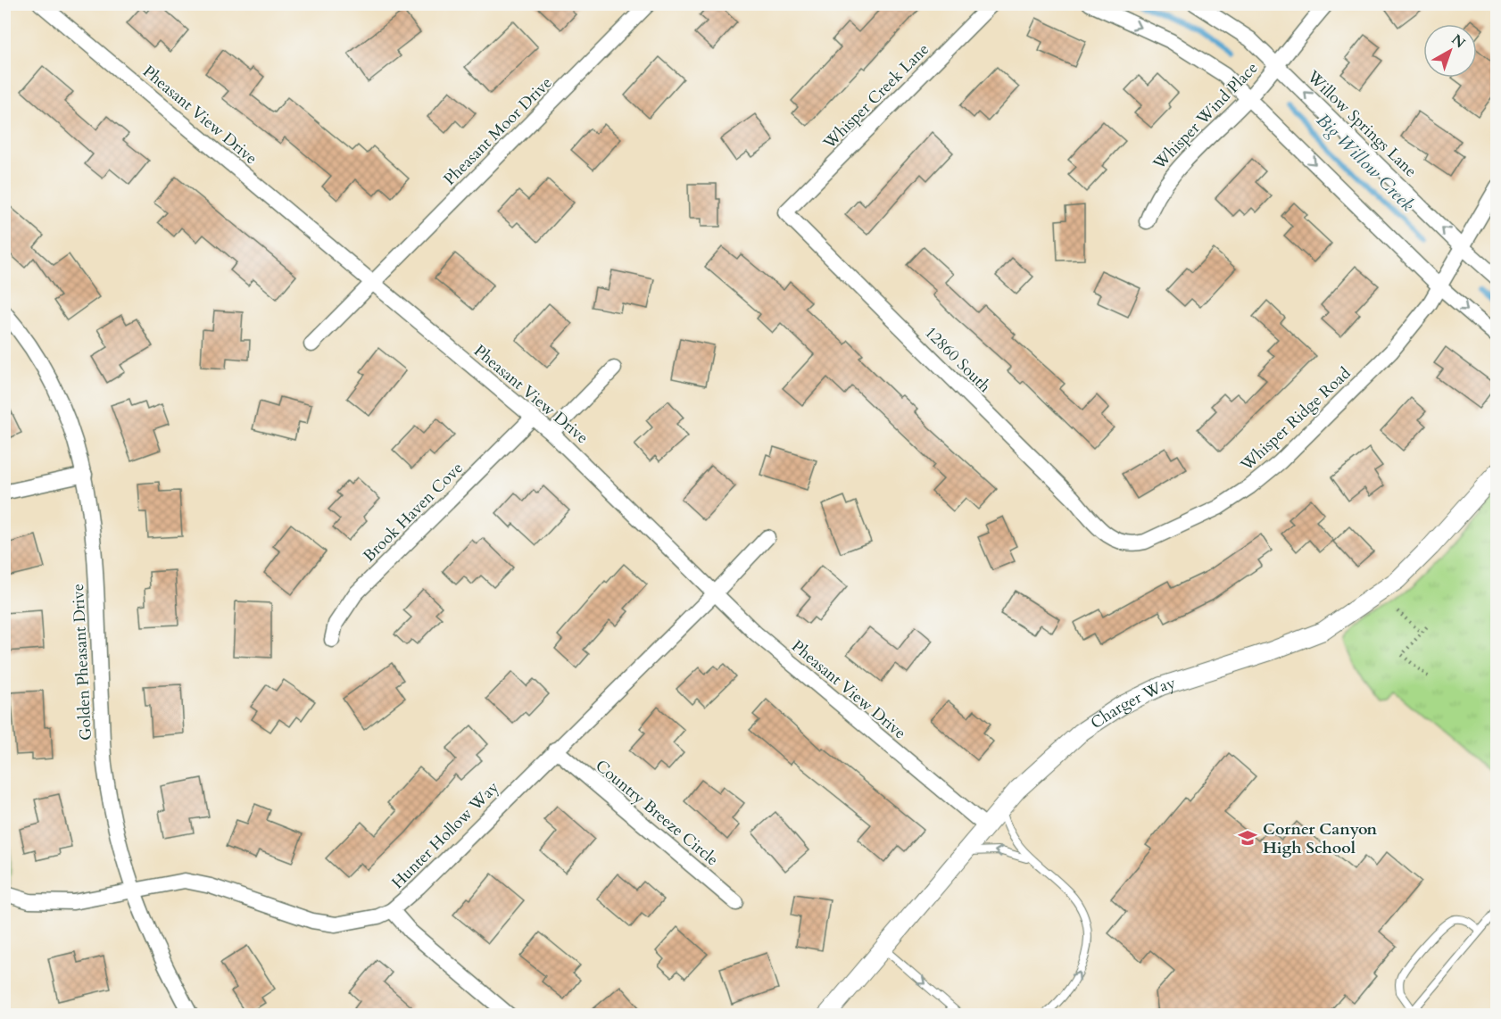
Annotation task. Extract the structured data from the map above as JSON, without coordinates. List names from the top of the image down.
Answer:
{
  "streets": {
    "street": [
      "Whisper Creek Lane",
      "Pheasant View Drive",
      "Whisper Wind Place",
      "Willow Springs Lane",
      "Pheasant Moor Drive",
      "12860 South",
      "Whisper Ridge Road",
      "Brook Haven Cove",
      "Golden Pheasant Drive",
      "Charger Way",
      "Country Breeze Circle",
      "Hunter Hollow Way"
    ]
  },
  "crossings": [
    ["Whisper Creek Lane", "12860 South"],
    ["Pheasant View Drive", "Pheasant Moor Drive"],
    ["Pheasant View Drive", "Brook Haven Cove"],
    ["Pheasant View Drive", "Charger Way"],
    ["Pheasant View Drive", "Hunter Hollow Way"],
    ["Whisper Wind Place", "Willow Springs Lane"],
    ["Willow Springs Lane", "Whisper Ridge Road"],
    ["12860 South", "Whisper Ridge Road"],
    ["Golden Pheasant Drive", "Hunter Hollow Way"],
    ["Country Breeze Circle", "Hunter Hollow Way"]
  ],
  "water": ["Big Willow Creek"],
  "places": {
    "school or university": ["Corner Canyon High School"]
  },
  "north": "top right"
}
